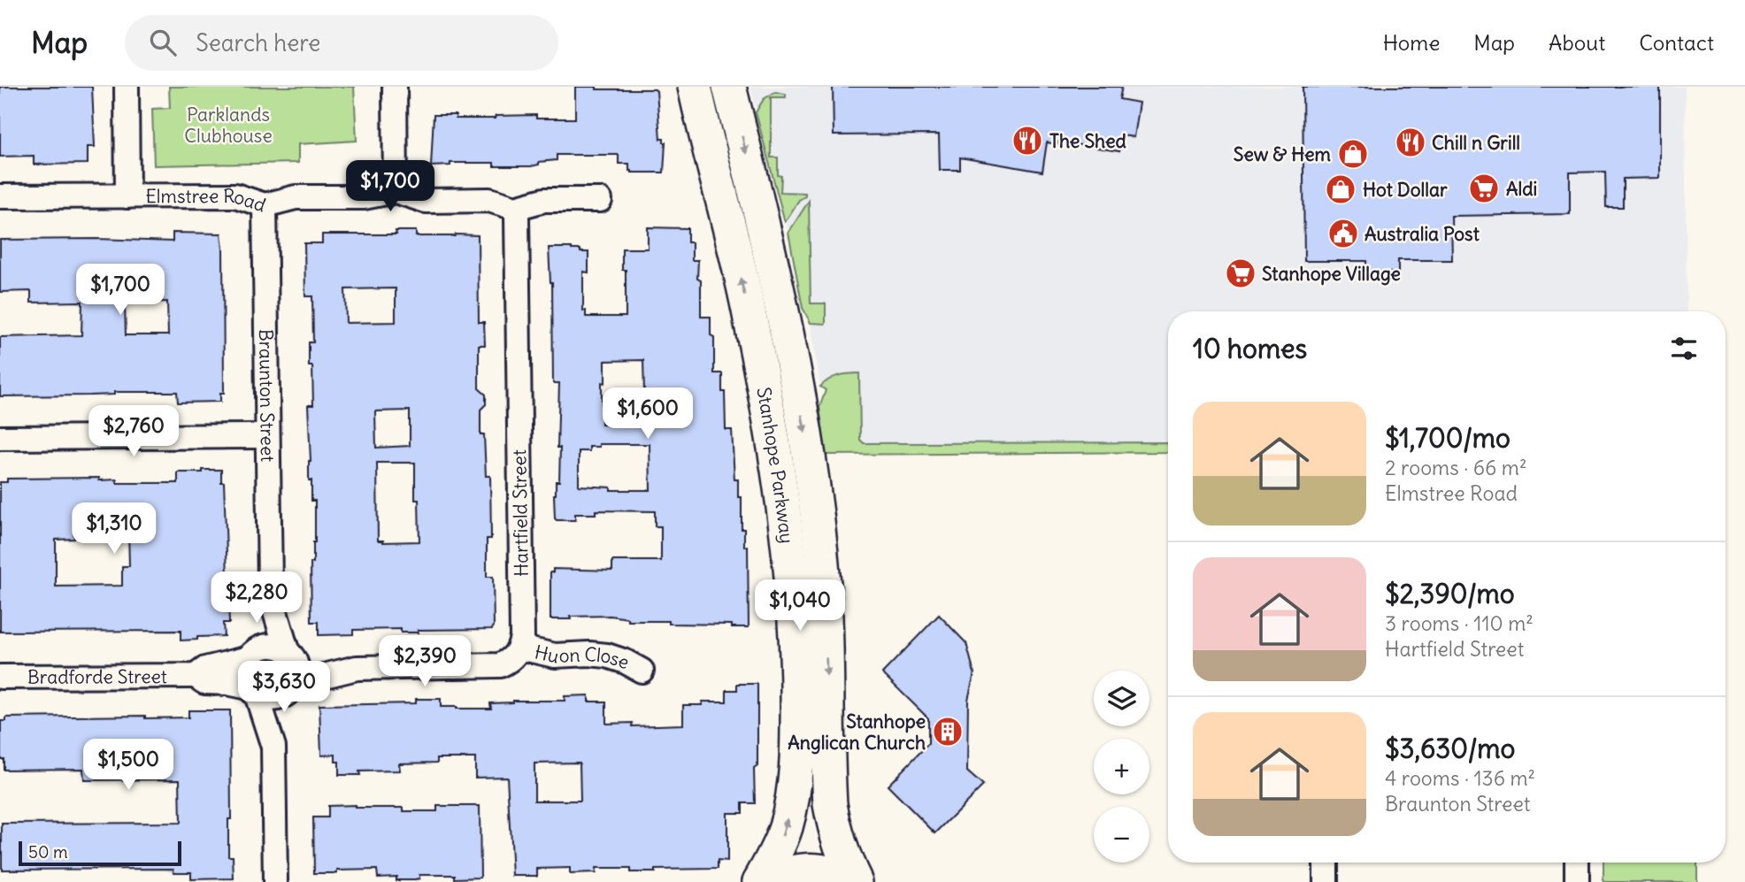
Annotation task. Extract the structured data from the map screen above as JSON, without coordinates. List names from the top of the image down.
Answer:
{
  "streets": {
    "main road": ["Stanhope Parkway"],
    "street": [
      "Elmstree Road",
      "Braunton Street",
      "Hartfield Street",
      "Huon Close",
      "Bradforde Street"
    ]
  },
  "crossings": [
    ["Elmstree Road", "Braunton Street"],
    ["Elmstree Road", "Hartfield Street"],
    ["Braunton Street", "Bradforde Street"],
    ["Hartfield Street", "Huon Close"]
  ],
  "parks": ["Parklands Clubhouse"],
  "places": {
    "restaurant": ["The Shed", "Chill n Grill"],
    "shop": ["Sew & Hem", "Hot Dollar"],
    "supermarket": ["Aldi", "Stanhope Village"],
    "public building": ["Australia Post"],
    "building": ["Stanhope Anglican Church"]
  },
  "scale_bar": "50 m",
  "page": {
    "header": "Map",
    "search": "Search here",
    "nav": [
      "Home",
      "Map",
      "About",
      "Contact"
    ],
    "price": [
      "$1,700",
      "$1,700",
      "$1,600",
      "$2,760",
      "$1,310",
      "$2,280",
      "$1,040",
      "$2,390",
      "$3,630",
      "$1,500"
    ],
    "heading": "10 homes",
    "list": [
      {
        "name": "$1,700/mo",
        "note": "2 rooms · 66 m² · Elmstree Road"
      },
      {
        "name": "$2,390/mo",
        "note": "3 rooms · 110 m² · Hartfield Street"
      },
      {
        "name": "$3,630/mo",
        "note": "4 rooms · 136 m² · Braunton Street"
      }
    ],
    "map_buttons": ["+", "−"],
    "scale": "50 m"
  }
}
